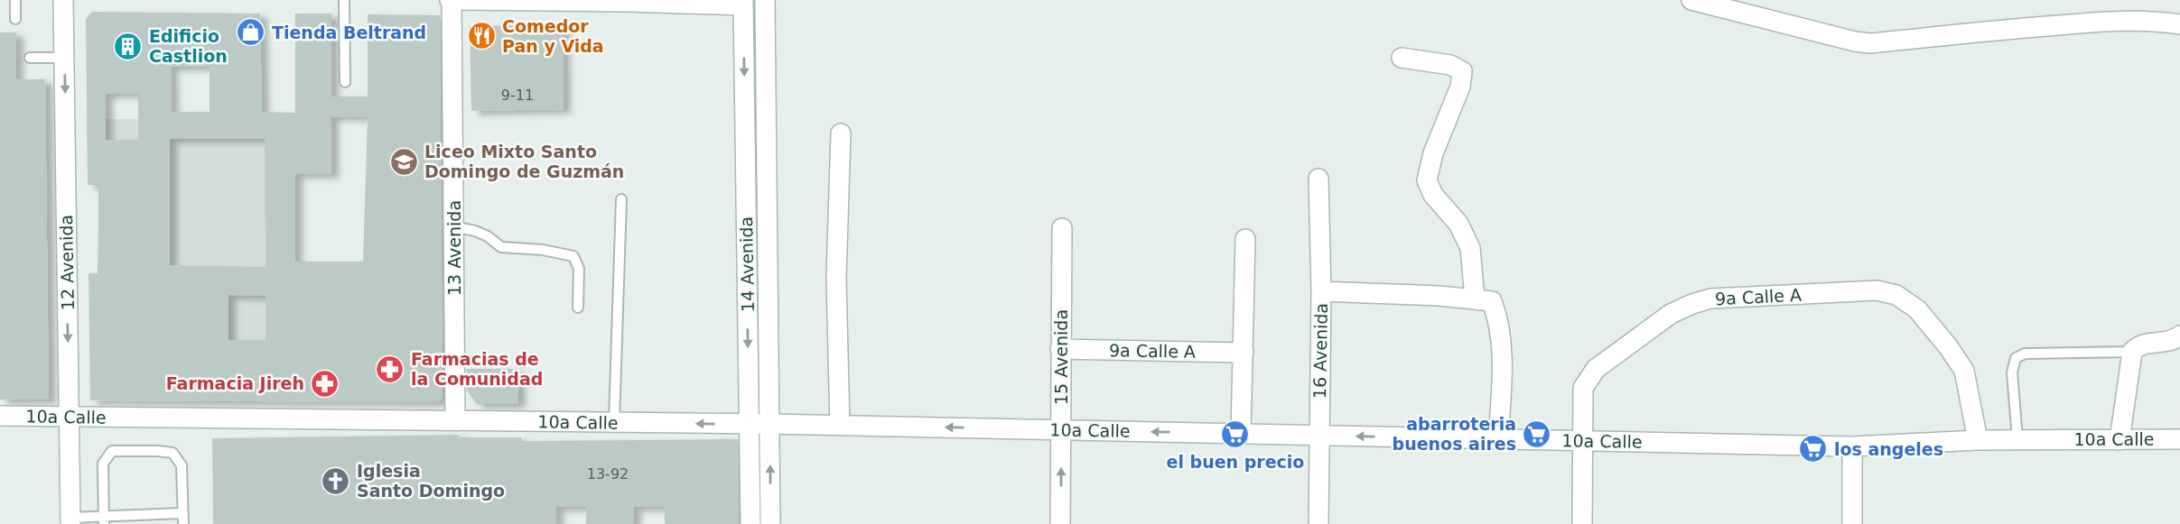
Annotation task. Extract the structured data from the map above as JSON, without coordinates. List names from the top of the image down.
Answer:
{
  "streets": {
    "street": [
      "13 Avenida",
      "12 Avenida",
      "14 Avenida",
      "9a Calle A",
      "16 Avenida",
      "15 Avenida",
      "10a Calle"
    ]
  },
  "crossings": [
    ["13 Avenida", "10a Calle"],
    ["12 Avenida", "10a Calle"],
    ["14 Avenida", "10a Calle"],
    ["9a Calle A", "15 Avenida"],
    ["9a Calle A", "10a Calle"],
    ["16 Avenida", "10a Calle"],
    ["15 Avenida", "10a Calle"]
  ],
  "one_way": ["12 Avenida"],
  "places": {
    "shop": ["Tienda Beltrand"],
    "restaurant": ["Comedor Pan y Vida"],
    "building": ["Edificio Castlion"],
    "school or university": ["Liceo Mixto Santo Domingo de Guzmán"],
    "pharmacy": ["Farmacias de la Comunidad", "Farmacia Jireh"],
    "supermarket": ["el buen precio", "abarroteria buenos aires", "los angeles"],
    "church": ["Iglesia Santo Domingo"]
  },
  "house_numbers": ["9-11", "13-92"]
}
